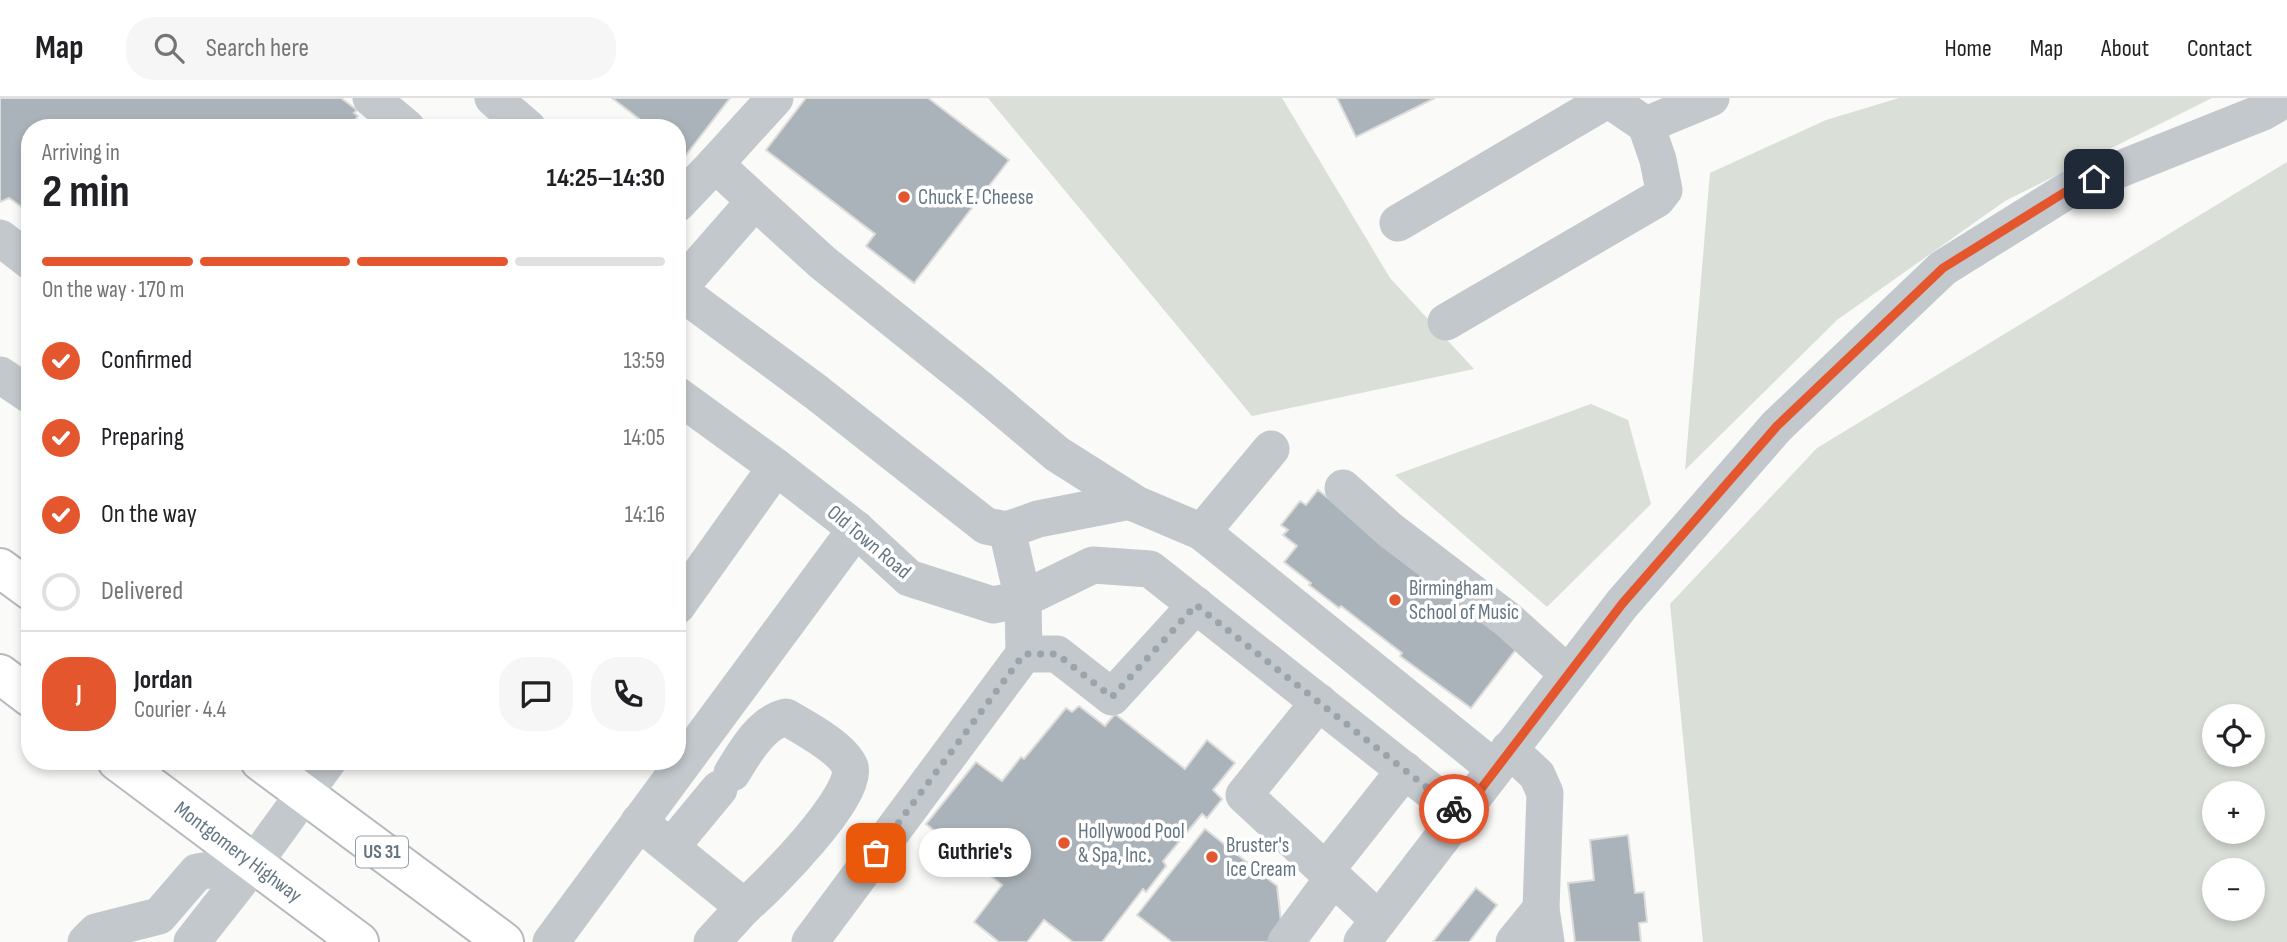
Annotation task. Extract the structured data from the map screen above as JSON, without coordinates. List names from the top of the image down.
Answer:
{
  "streets": {
    "main road": ["Montgomery Highway", "US 31"],
    "street": ["Old Town Road"]
  },
  "places": [
    "Chuck E. Cheese",
    "Birmingham School of Music",
    "Hollywood Pool & Spa, Inc.",
    "Guthrie's",
    "Bruster's Ice Cream"
  ],
  "page": {
    "header": "Map",
    "search": "Search here",
    "nav": [
      "Home",
      "Map",
      "About",
      "Contact"
    ],
    "heading": ["2 min", "Arriving in", "14:25–14:30"],
    "panel": ["Jordan", "Courier · 4.4"],
    "bar": "On the way · 170 m",
    "list": [
      ["Confirmed", "13:59"],
      ["Preparing", "14:05"],
      ["On the way", "14:16"],
      "Delivered"
    ],
    "round": "J",
    "map_buttons": ["+", "−"],
    "bubble": "Guthrie's"
  }
}
